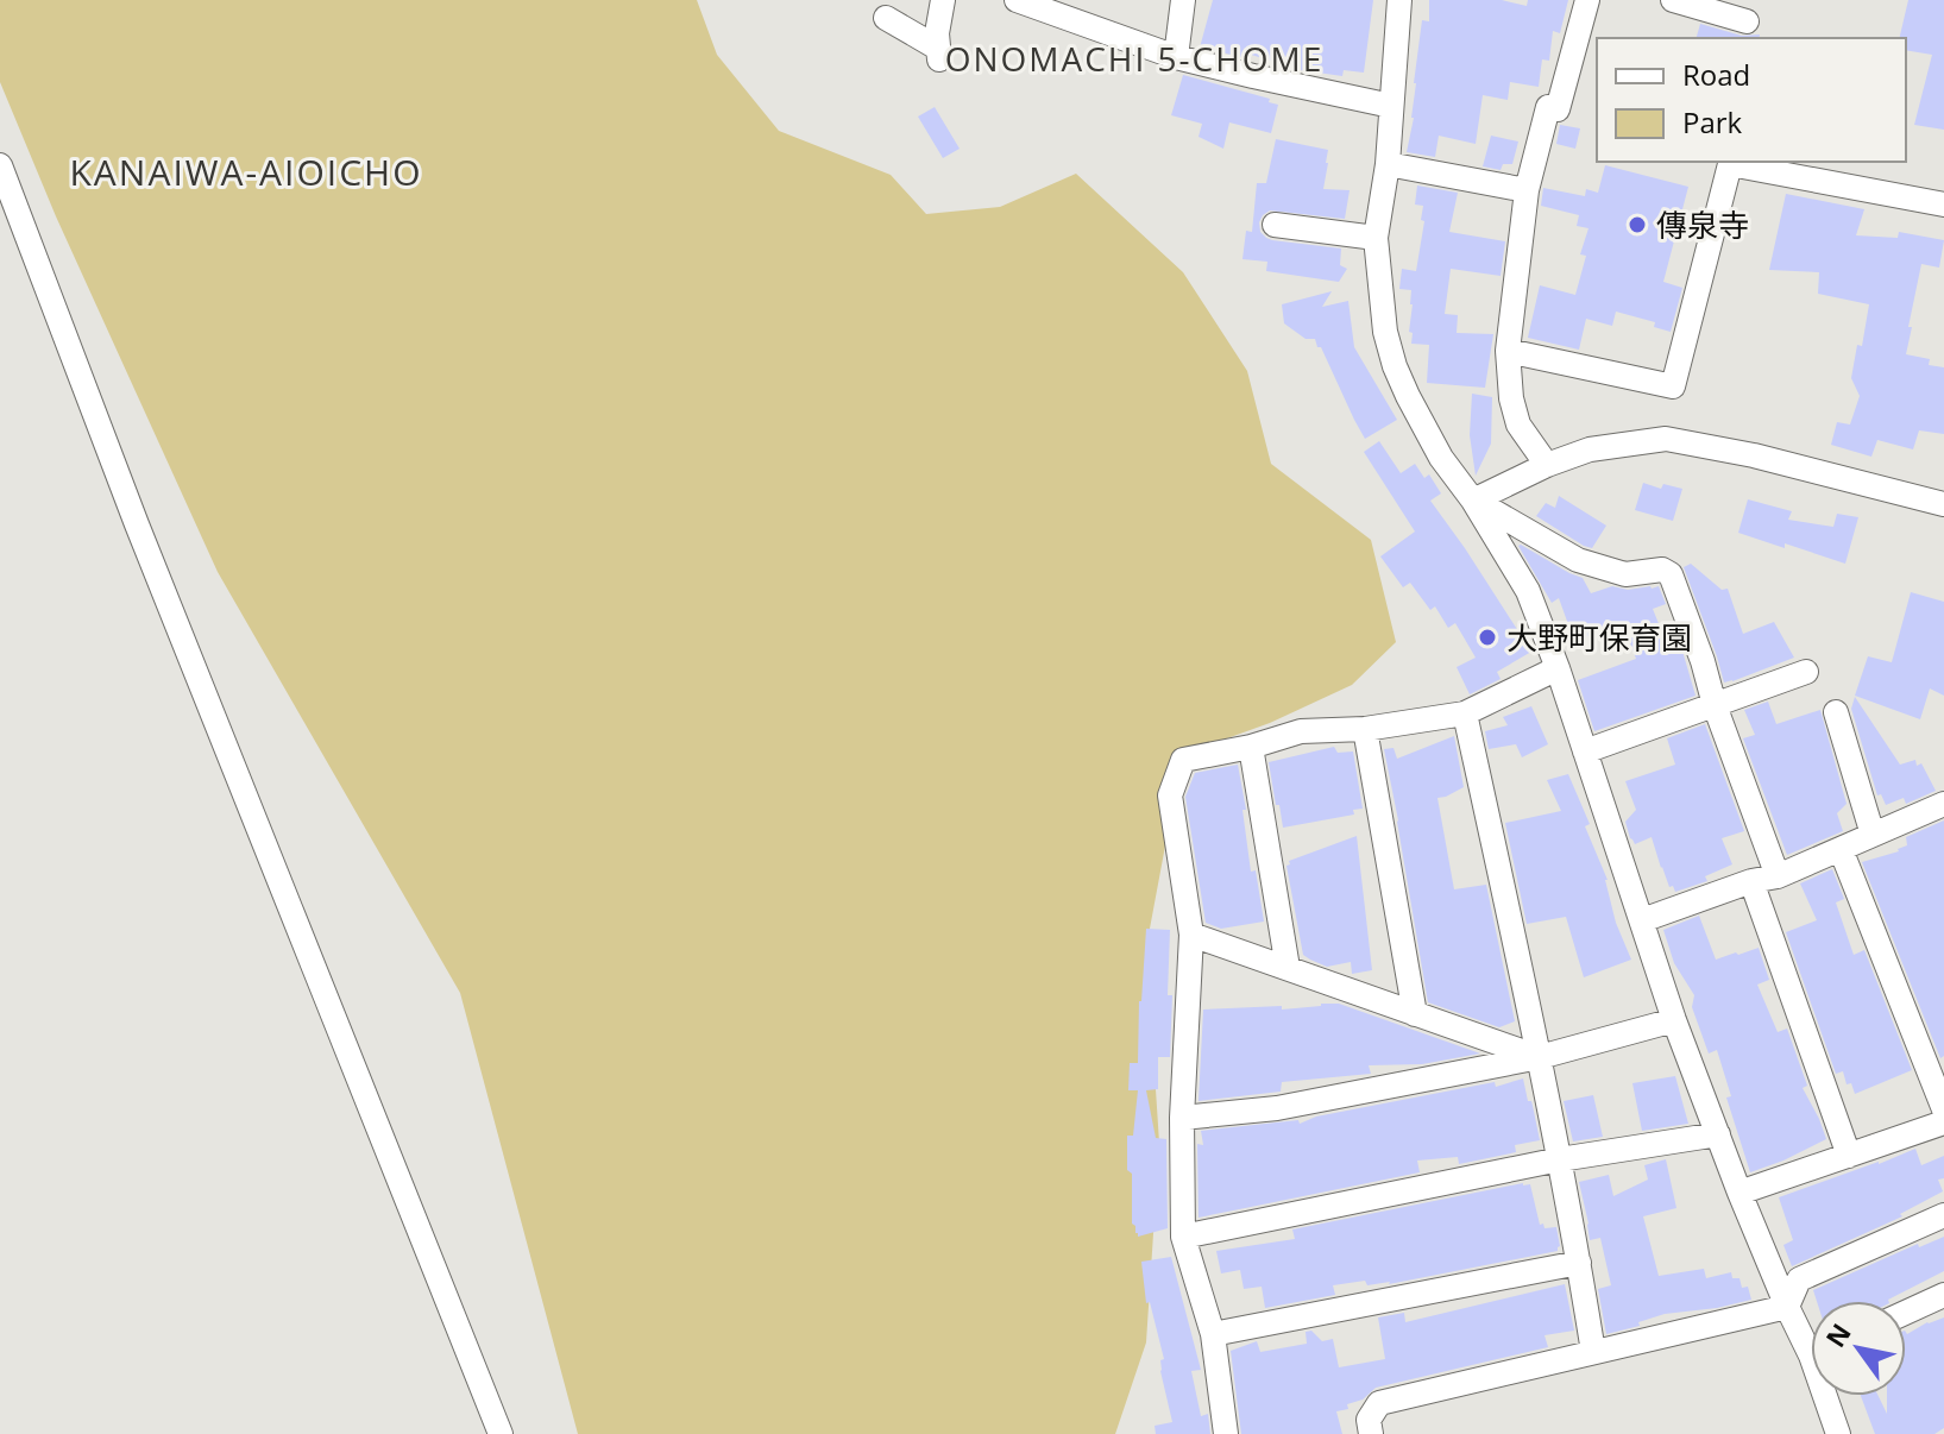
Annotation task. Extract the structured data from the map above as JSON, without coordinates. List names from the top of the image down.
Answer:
{
  "districts": ["ONOMACHI 5-CHOME", "KANAIWA-AIOICHO"],
  "places": ["傳泉寺", "大野町保育園"],
  "legend": ["Road", "Park"],
  "north": "top left"
}
